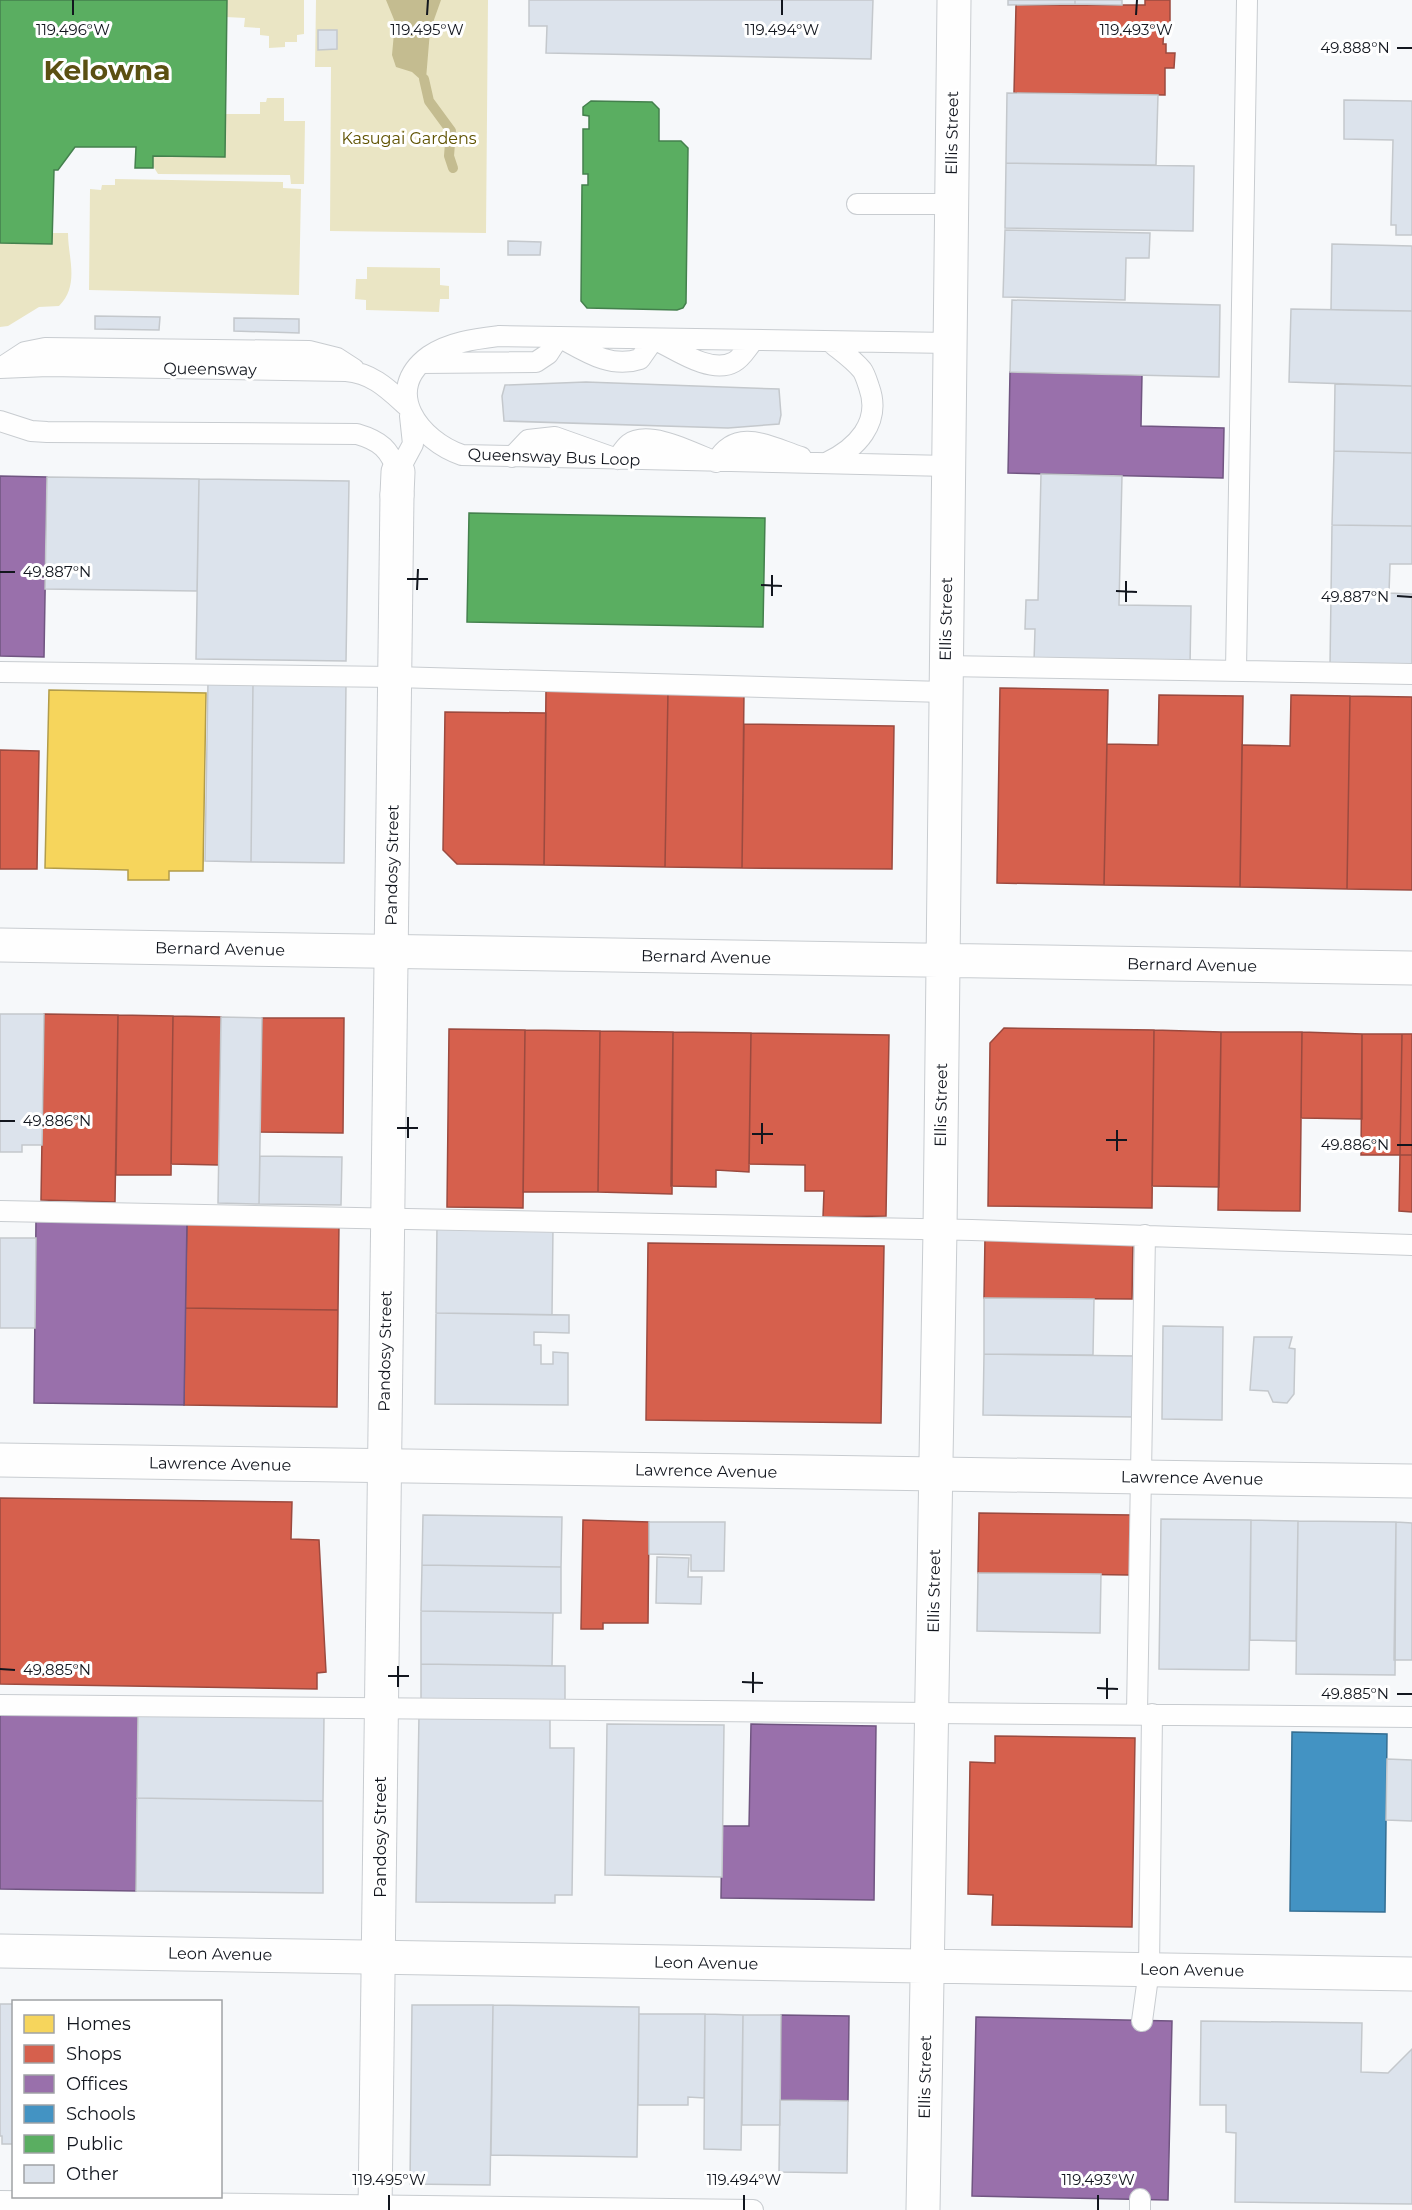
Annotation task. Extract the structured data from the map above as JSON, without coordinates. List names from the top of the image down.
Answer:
{
  "streets": {
    "street": [
      "Ellis Street",
      "Pandosy Street",
      "Bernard Avenue",
      "Lawrence Avenue",
      "Leon Avenue"
    ],
    "lane": ["Queensway", "Queensway Bus Loop"]
  },
  "crossings": [
    ["Ellis Street", "Queensway Bus Loop"],
    ["Ellis Street", "Bernard Avenue"],
    ["Ellis Street", "Lawrence Avenue"],
    ["Ellis Street", "Leon Avenue"],
    ["Queensway", "Queensway Bus Loop"],
    ["Pandosy Street", "Bernard Avenue"],
    ["Pandosy Street", "Lawrence Avenue"],
    ["Pandosy Street", "Leon Avenue"]
  ],
  "districts": ["Kelowna"],
  "parks": ["Kasugai Gardens"],
  "legend": [
    "Homes",
    "Shops",
    "Offices",
    "Schools",
    "Public",
    "Other"
  ],
  "coordinates": [
    "119.496°W",
    "119.495°W",
    "119.494°W",
    "119.493°W",
    "49.888°N",
    "49.887°N",
    "49.886°N",
    "49.885°N"
  ]
}
